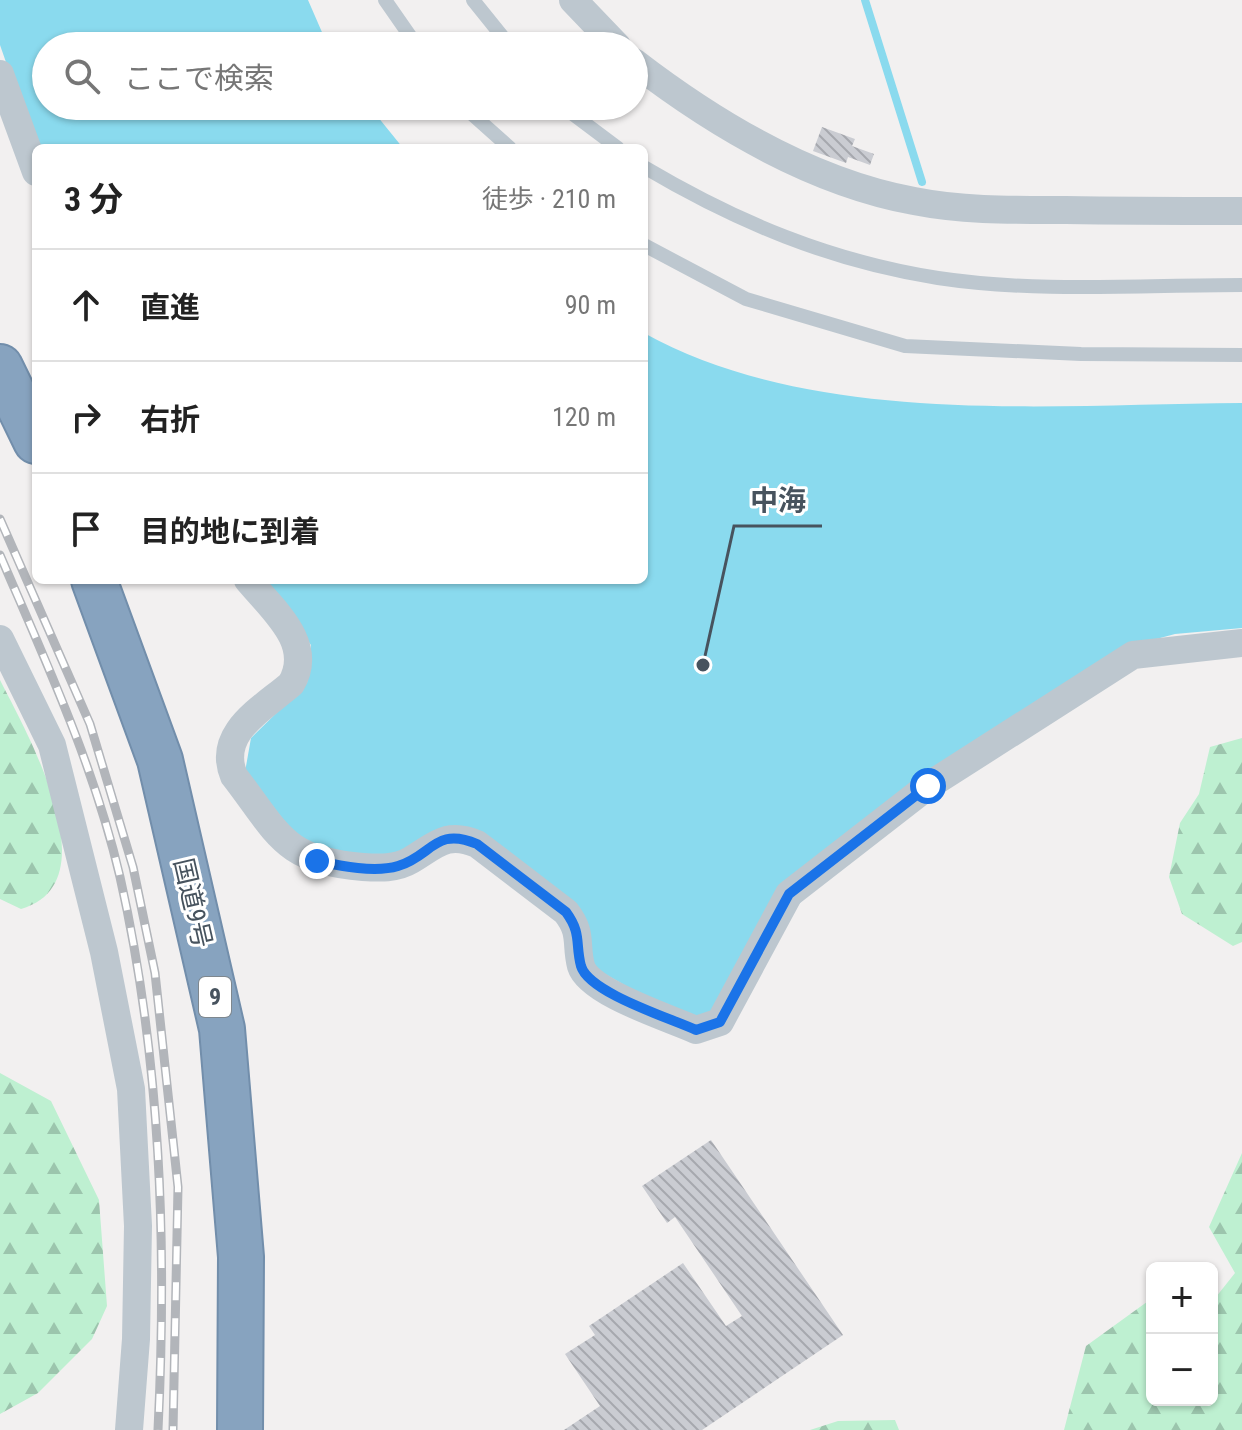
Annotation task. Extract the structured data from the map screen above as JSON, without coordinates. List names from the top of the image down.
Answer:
{
  "streets": {
    "highway": ["国道9号", "9"]
  },
  "places": ["中海"],
  "page": {
    "search": "ここで検索",
    "heading": ["3 分", "徒歩 · 210 m"],
    "list": [
      ["直進", "90 m"],
      ["右折", "120 m"],
      "目的地に到着"
    ],
    "map_buttons": ["+", "−"]
  }
}
